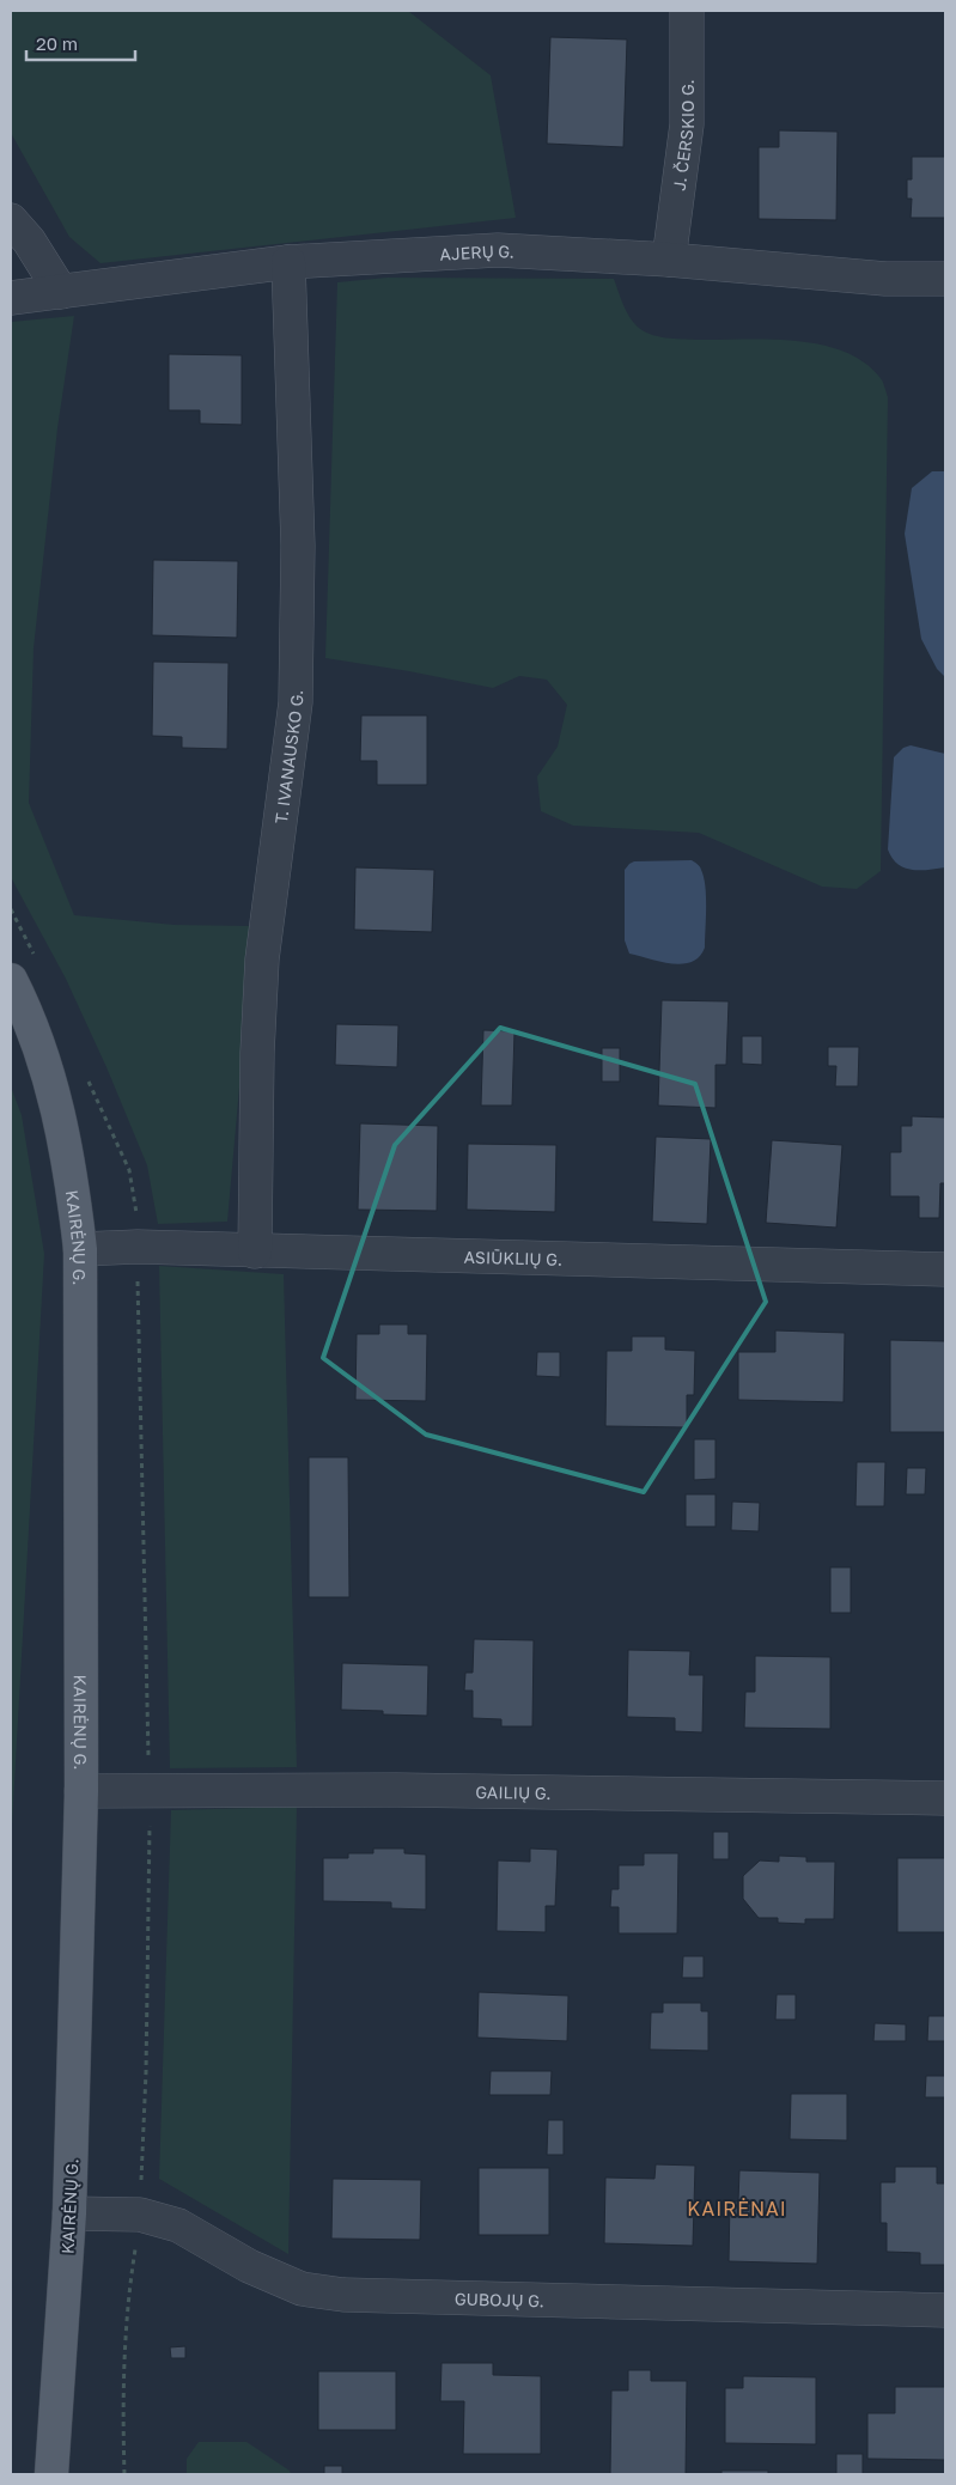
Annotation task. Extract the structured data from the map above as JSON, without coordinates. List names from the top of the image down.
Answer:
{
  "streets": {
    "main road": ["KAIRĖNŲ G."],
    "street": [
      "J. ČERSKIO G.",
      "AJERŲ G.",
      "T. IVANAUSKO G.",
      "ASIŪKLIŲ G.",
      "GAILIŲ G.",
      "GUBOJŲ G."
    ]
  },
  "crossings": [
    ["J. ČERSKIO G.", "AJERŲ G."],
    ["AJERŲ G.", "T. IVANAUSKO G."],
    ["T. IVANAUSKO G.", "ASIŪKLIŲ G."],
    ["KAIRĖNŲ G.", "ASIŪKLIŲ G."],
    ["KAIRĖNŲ G.", "GAILIŲ G."],
    ["KAIRĖNŲ G.", "GUBOJŲ G."]
  ],
  "districts": ["KAIRĖNAI"],
  "scale_bar": "20 m"
}
